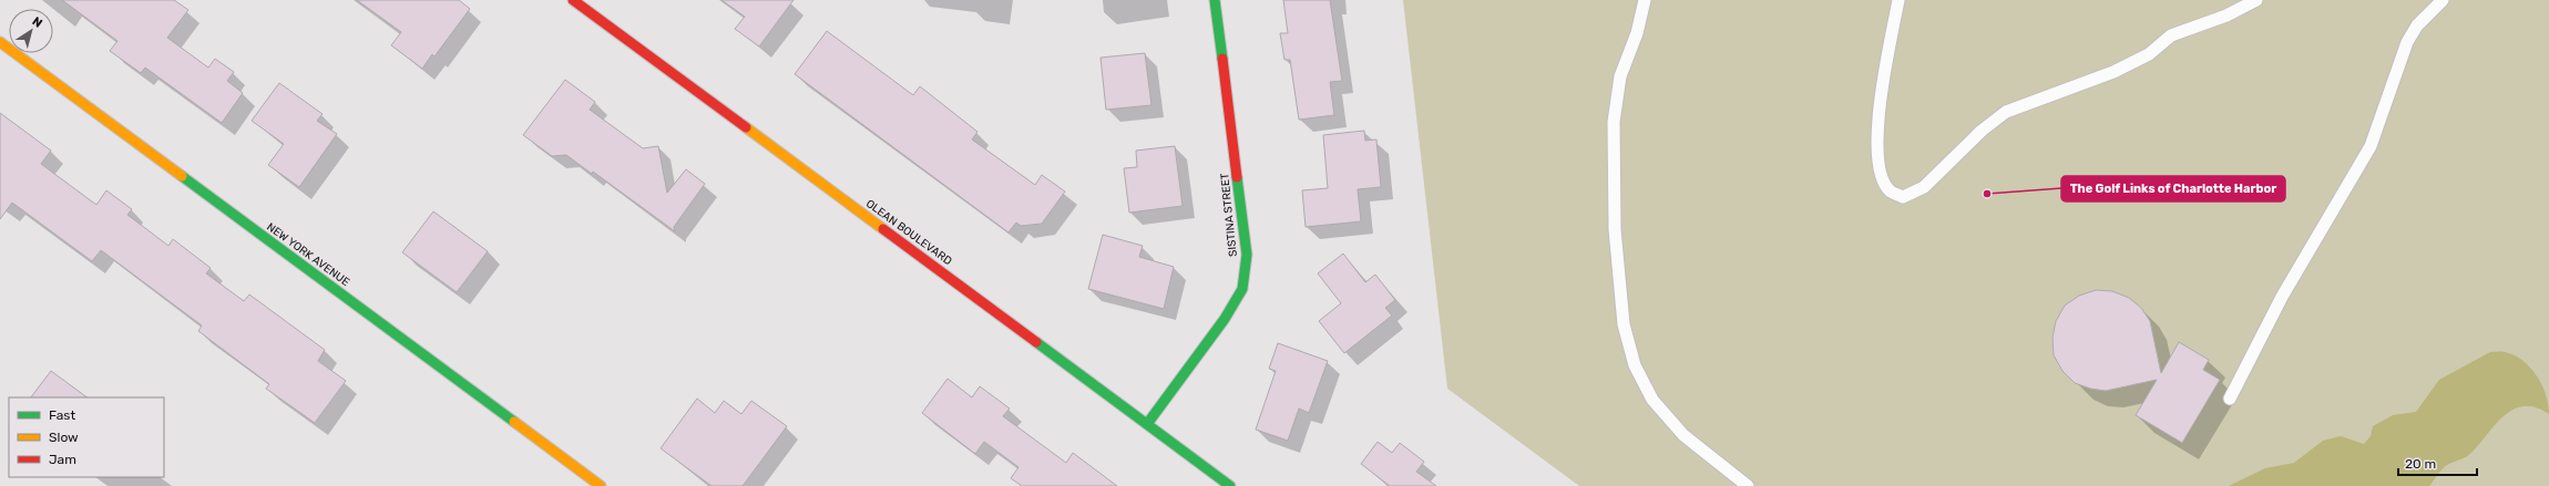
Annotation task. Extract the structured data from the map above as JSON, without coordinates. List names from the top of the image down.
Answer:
{
  "streets": {
    "street": ["SISTINA STREET", "OLEAN BOULEVARD", "NEW YORK AVENUE"]
  },
  "crossings": [
    ["SISTINA STREET", "OLEAN BOULEVARD"]
  ],
  "places": ["The Golf Links of Charlotte Harbor"],
  "legend": ["Fast", "Slow", "Jam"],
  "scale_bar": "20 m",
  "north": "top right"
}
